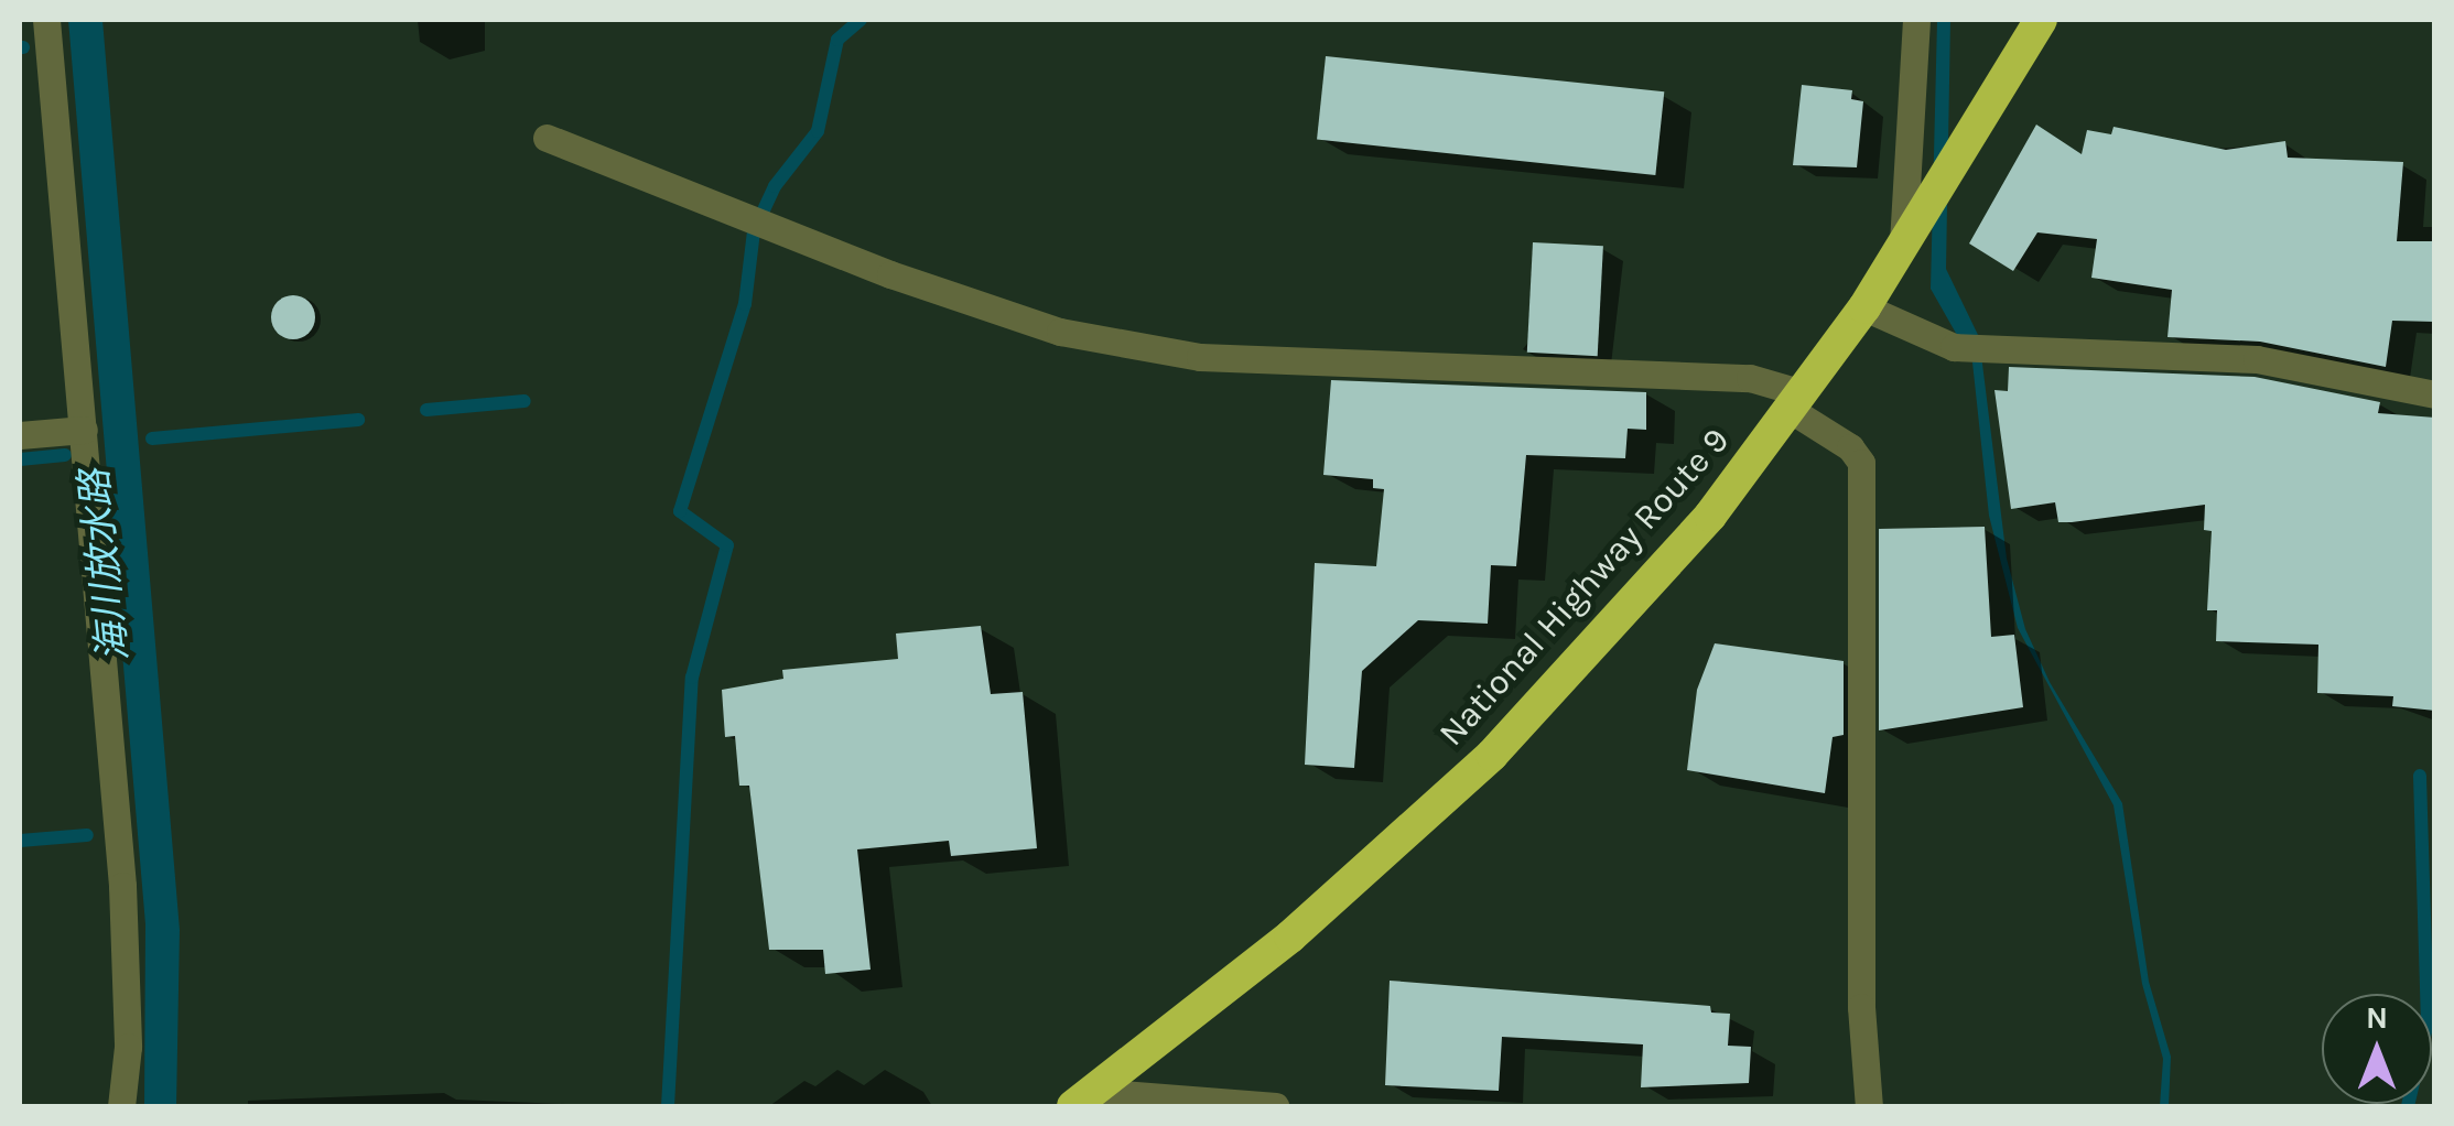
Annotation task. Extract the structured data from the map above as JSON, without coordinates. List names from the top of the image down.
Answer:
{
  "streets": {
    "highway": ["National Highway Route 9"]
  },
  "water": ["海川放水路"],
  "north": "top"
}
